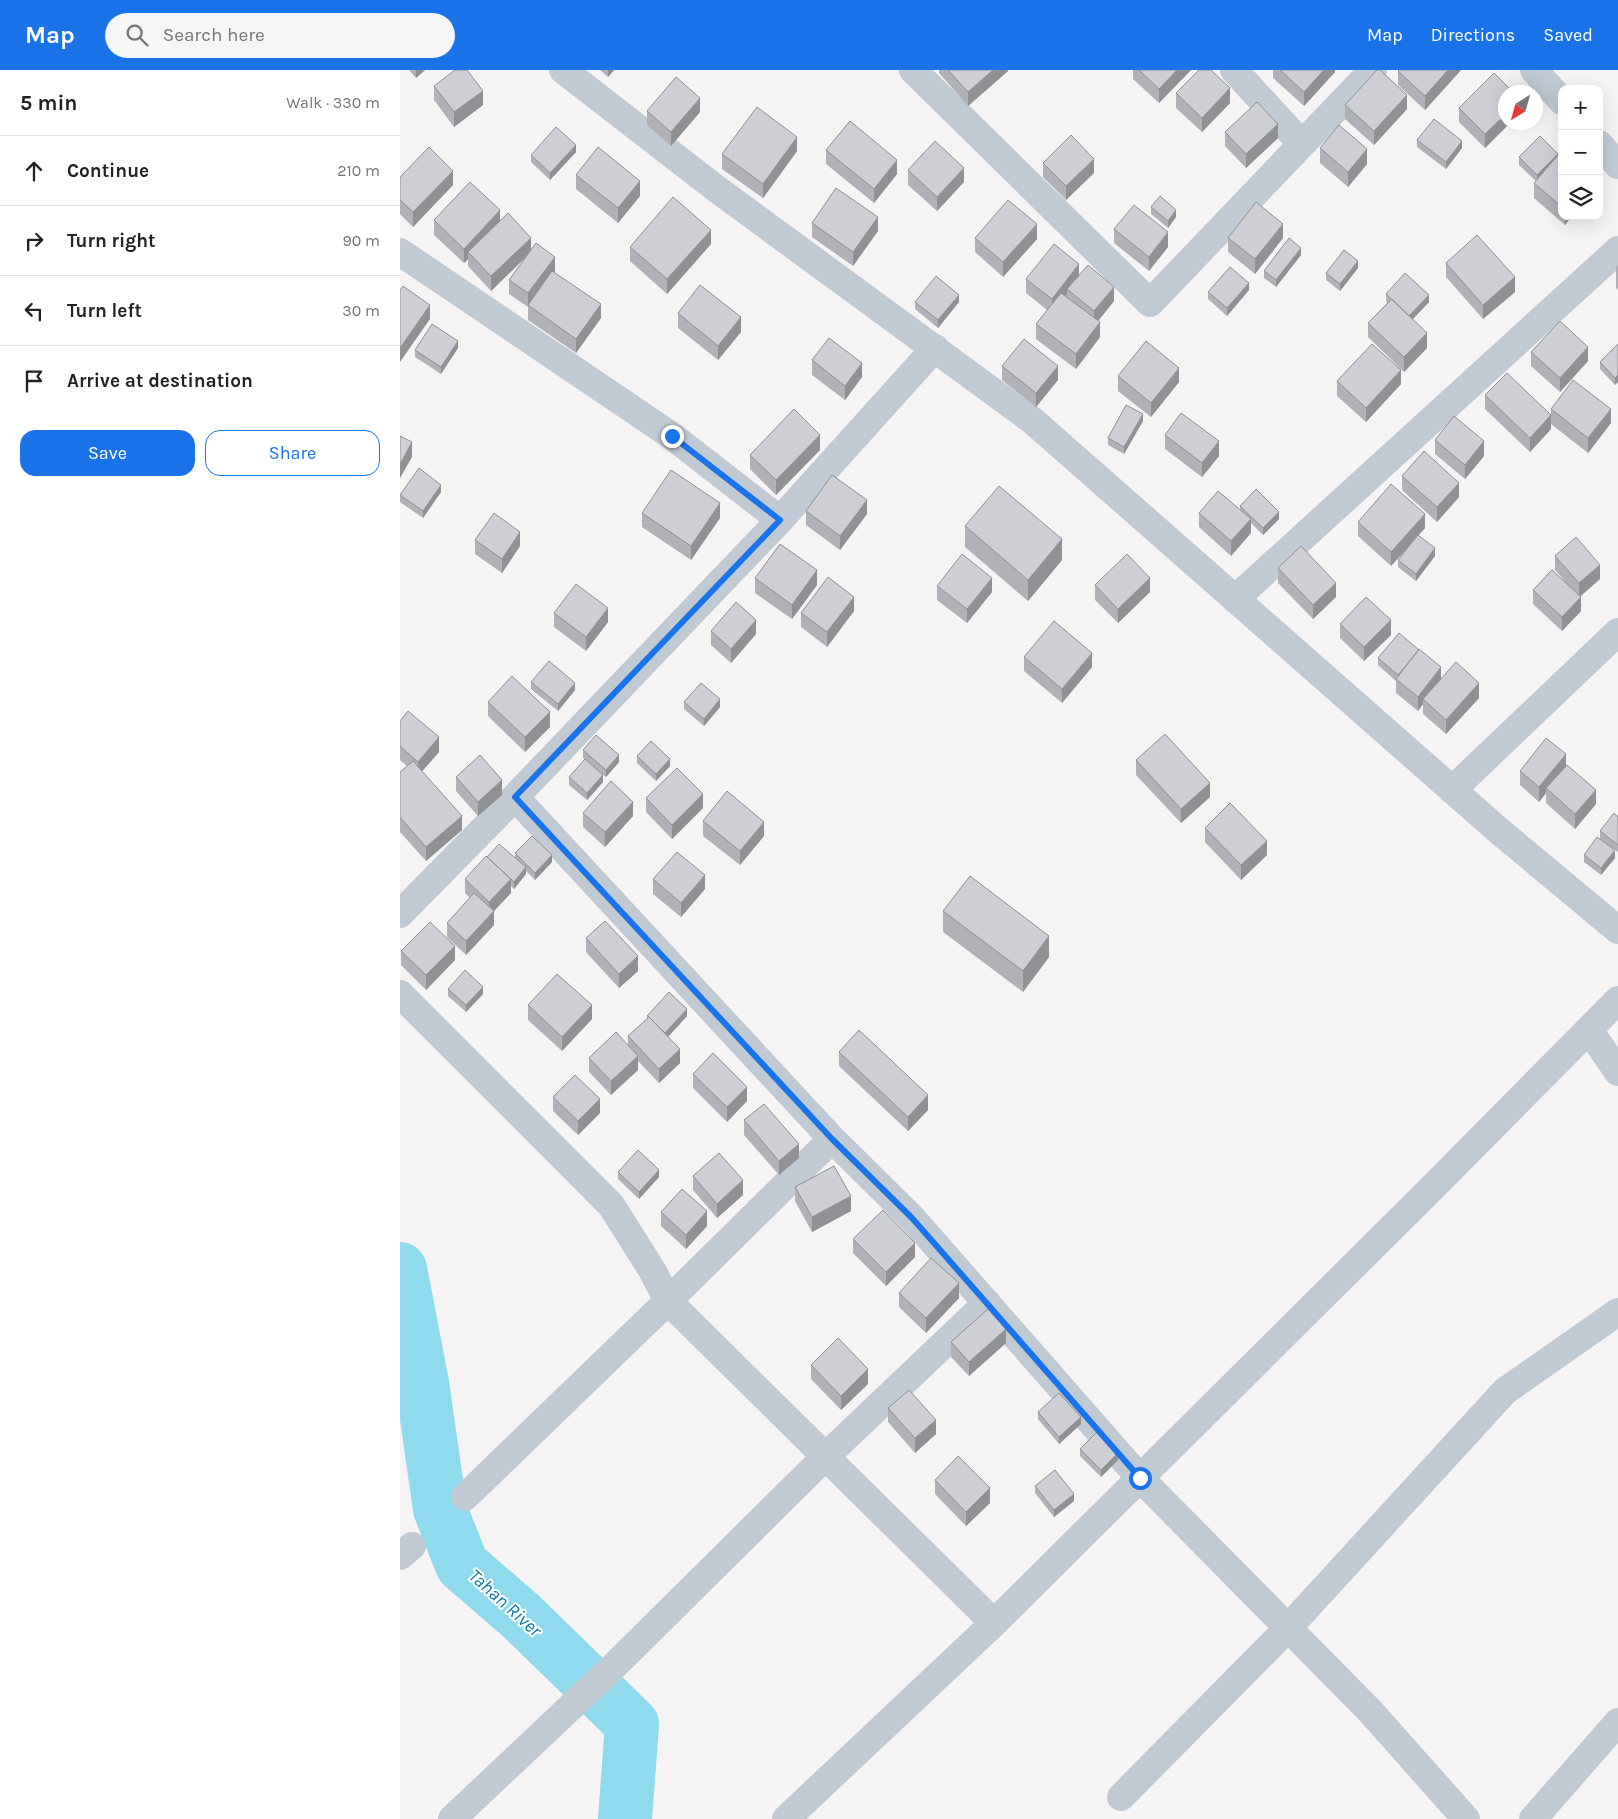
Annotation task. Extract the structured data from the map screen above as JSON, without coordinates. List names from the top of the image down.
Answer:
{
  "water": ["Tahan River"],
  "north": "bottom left",
  "page": {
    "header": "Map",
    "search": "Search here",
    "nav": ["Map", "Directions", "Saved"],
    "heading": ["5 min", "Walk · 330 m"],
    "map_buttons": ["+", "−"],
    "list": [
      ["Continue", "210 m"],
      ["Turn right", "90 m"],
      ["Turn left", "30 m"],
      "Arrive at destination"
    ],
    "buttons": ["Save", "Share"]
  }
}
